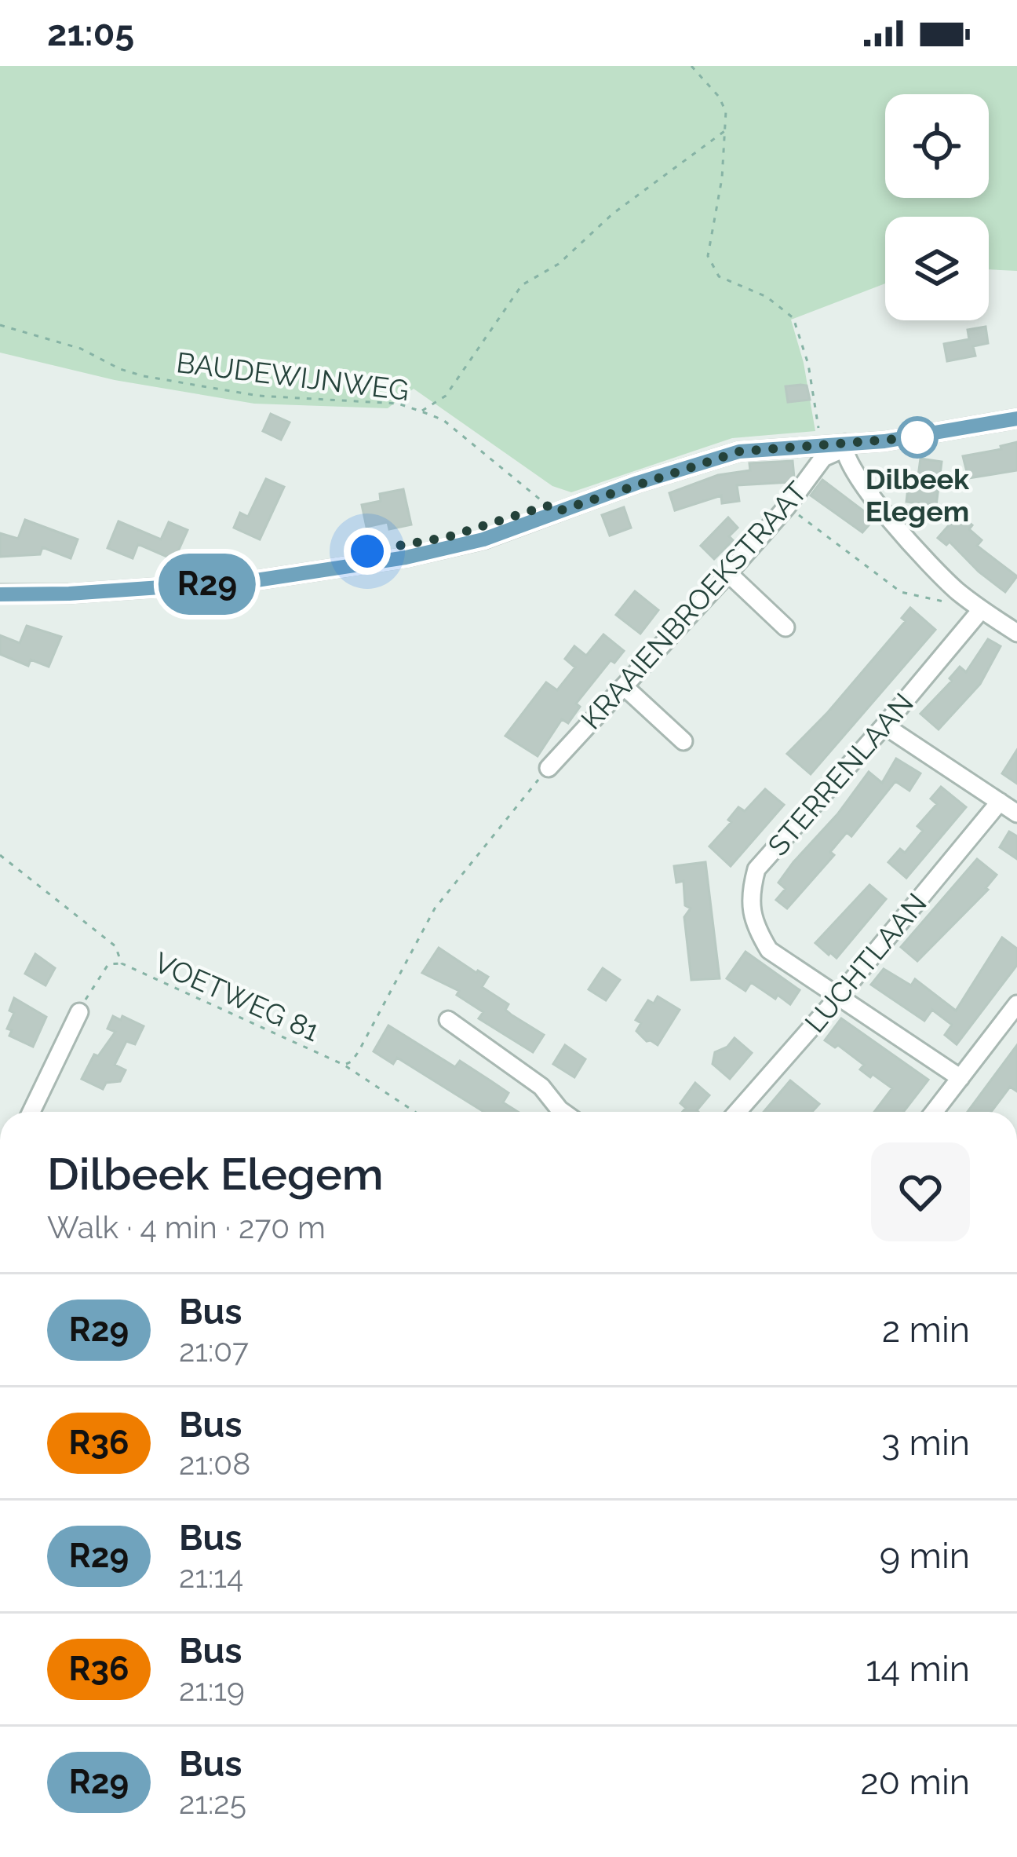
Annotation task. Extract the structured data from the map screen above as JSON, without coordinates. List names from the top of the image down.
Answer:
{
  "streets": {
    "street": ["KRAAIENBROEKSTRAAT", "STERRENLAAN", "LUCHTLAAN"],
    "path": ["BAUDEWIJNWEG", "VOETWEG 81"]
  },
  "crossings": [
    ["STERRENLAAN", "LUCHTLAAN"]
  ],
  "places": ["Dilbeek Elegem"],
  "lines": ["bus line R29"],
  "page": {
    "status": "21:05",
    "on_map": "R29",
    "heading": ["Dilbeek Elegem", "Walk · 4 min · 270 m"],
    "list": [
      {
        "mark": "R29",
        "name": "Bus",
        "note": "21:07",
        "value": "2 min"
      },
      {
        "mark": "R36",
        "name": "Bus",
        "note": "21:08",
        "value": "3 min"
      },
      {
        "mark": "R29",
        "name": "Bus",
        "note": "21:14",
        "value": "9 min"
      },
      {
        "mark": "R36",
        "name": "Bus",
        "note": "21:19",
        "value": "14 min"
      },
      {
        "mark": "R29",
        "name": "Bus",
        "note": "21:25",
        "value": "20 min"
      }
    ]
  }
}
